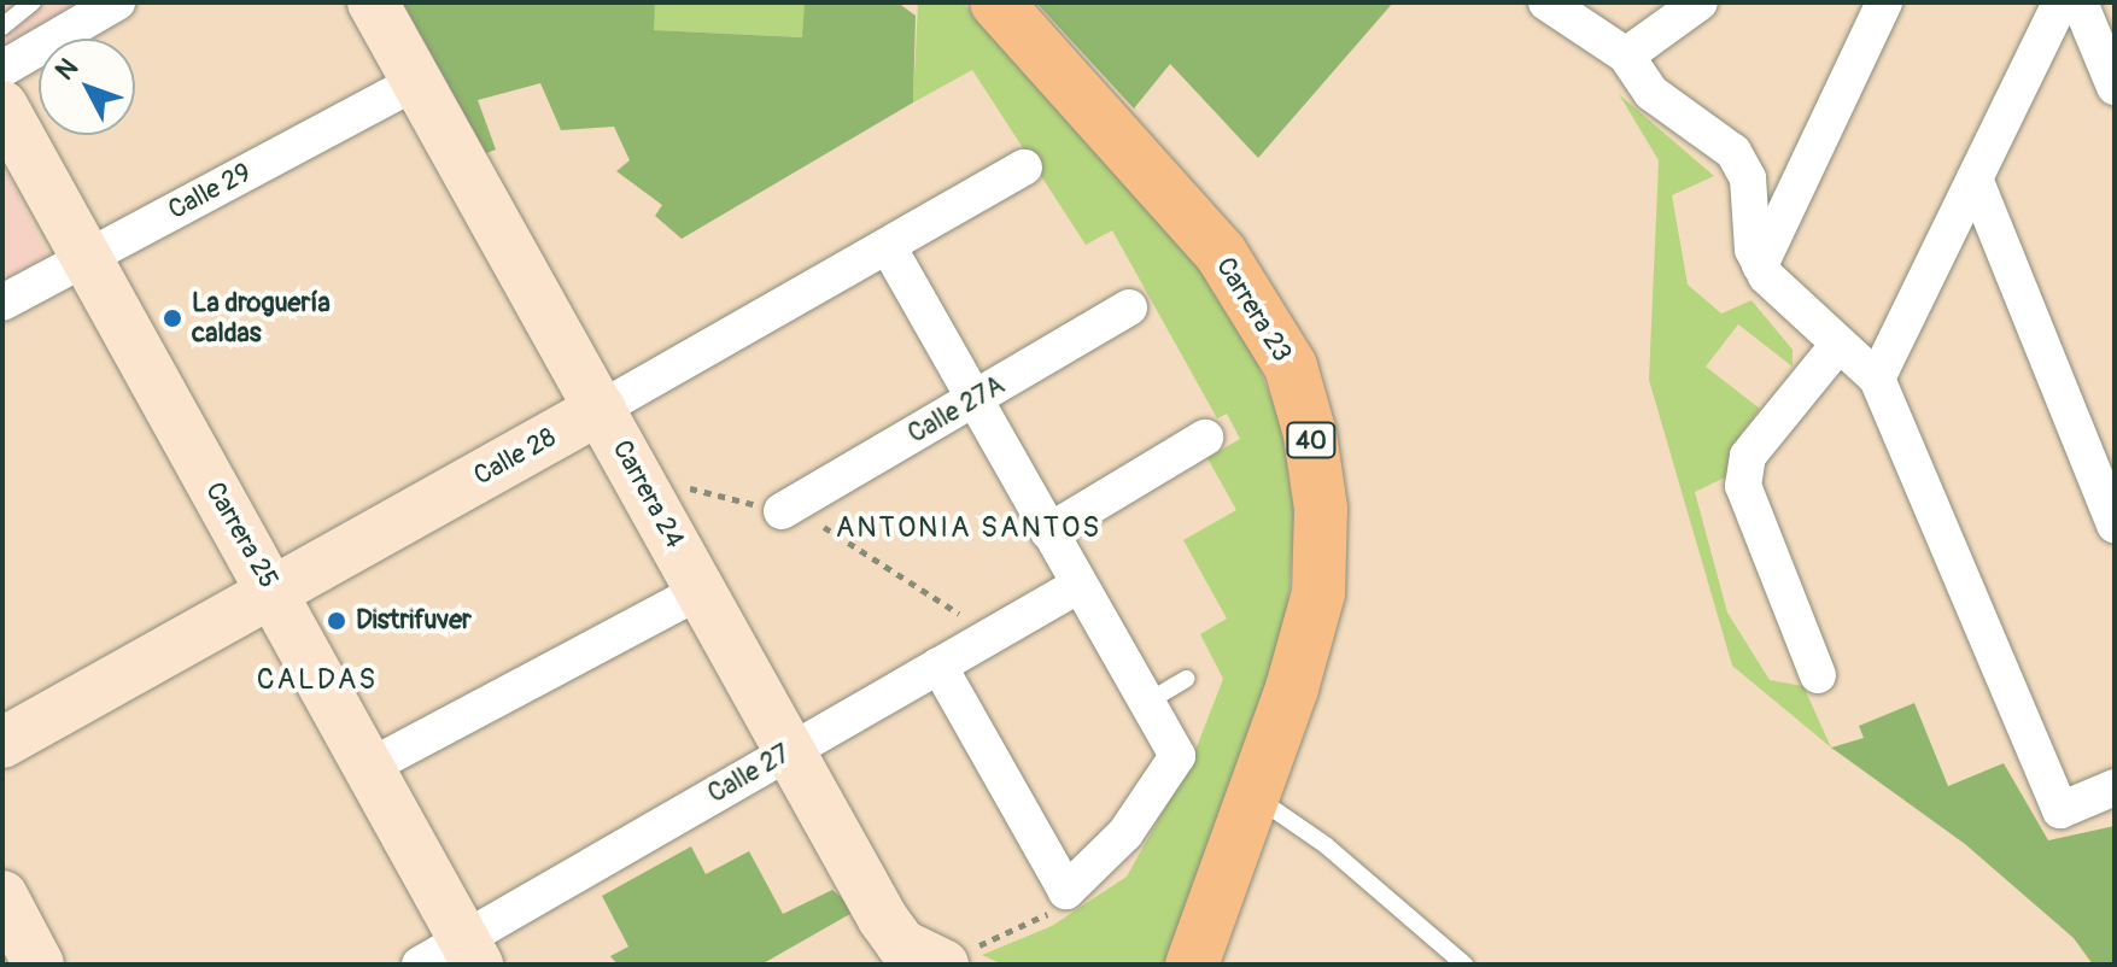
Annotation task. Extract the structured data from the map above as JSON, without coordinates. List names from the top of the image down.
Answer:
{
  "streets": {
    "highway": ["Carrera 23", "40"],
    "street": [
      "Calle 29",
      "Calle 27A",
      "Calle 28",
      "Carrera 24",
      "Carrera 25",
      "Calle 27"
    ]
  },
  "crossings": [
    ["Calle 29", "Carrera 24"],
    ["Calle 29", "Carrera 25"],
    ["Calle 28", "Carrera 24"],
    ["Calle 28", "Carrera 25"],
    ["Carrera 24", "Calle 27"],
    ["Carrera 25", "Calle 27"]
  ],
  "districts": ["ANTONIA SANTOS", "CALDAS"],
  "places": ["La droguería caldas", "Distrifuver"],
  "north": "top left"
}
